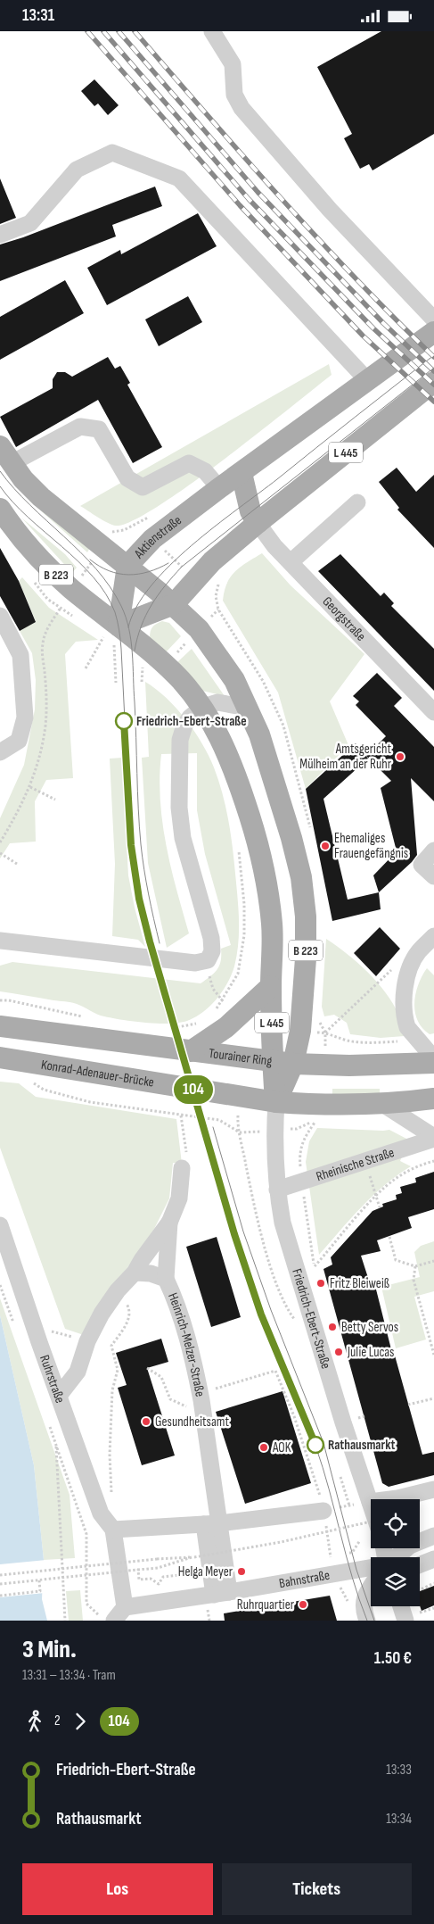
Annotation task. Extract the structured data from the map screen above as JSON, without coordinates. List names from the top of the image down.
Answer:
{
  "streets": {
    "main road": [
      "L 445",
      "Aktienstraße",
      "B 223",
      "Tourainer Ring",
      "Konrad-Adenauer-Brücke",
      "Friedrich-Ebert-Straße"
    ],
    "street": [
      "Georgstraße",
      "Rheinische Straße",
      "Heinrich-Melzer-Straße",
      "Ruhrstraße",
      "Bahnstraße"
    ]
  },
  "crossings": [
    ["L 445", "Aktienstraße"],
    ["L 445", "Georgstraße"],
    ["L 445", "Friedrich-Ebert-Straße"],
    ["Aktienstraße", "Friedrich-Ebert-Straße"],
    ["Tourainer Ring", "Friedrich-Ebert-Straße"],
    ["Konrad-Adenauer-Brücke", "Friedrich-Ebert-Straße"],
    ["Rheinische Straße", "Friedrich-Ebert-Straße"]
  ],
  "places": [
    "Friedrich-Ebert-Straße",
    "Amtsgericht Mülheim an der Ruhr",
    "Ehemaliges Frauengefängnis",
    "Fritz Bleiweiß",
    "Betty Servos",
    "Julie Lucas",
    "Gesundheitsamt",
    "Rathausmarkt",
    "AOK",
    "Helga Meyer",
    "Ruhrquartier"
  ],
  "lines": ["tram line 104"],
  "page": {
    "status": "13:31",
    "on_map": "104",
    "heading": ["3 Min.", "13:31 – 13:34 · Tram", "1.50 €"],
    "legs": ["2", "104"],
    "list": [
      {
        "name": "Friedrich-Ebert-Straße",
        "value": "13:33"
      },
      {
        "name": "Rathausmarkt",
        "value": "13:34"
      }
    ],
    "buttons": ["Los", "Tickets"]
  }
}
